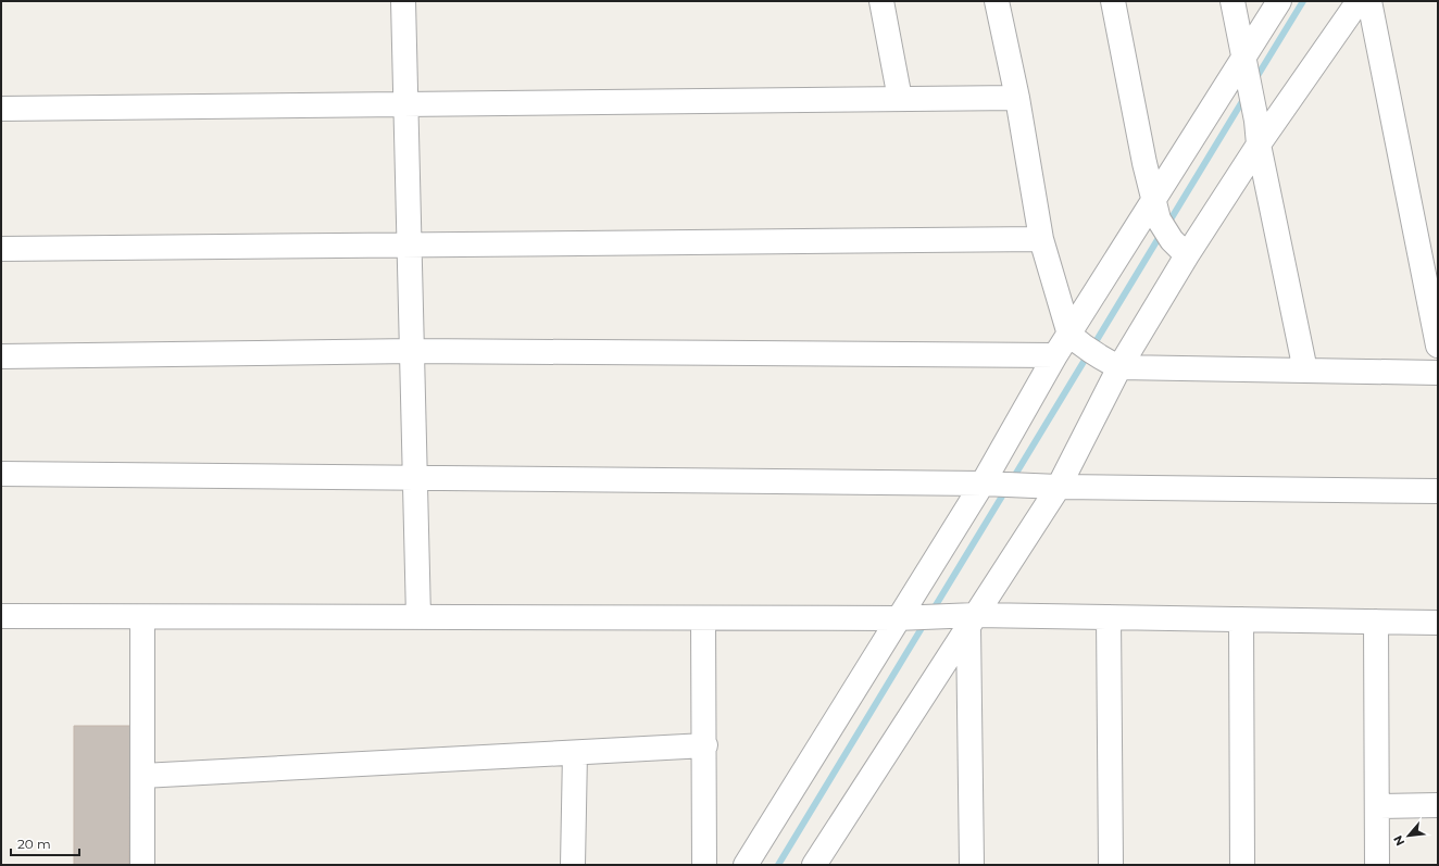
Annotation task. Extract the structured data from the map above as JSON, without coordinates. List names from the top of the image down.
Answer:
{
  "scale_bar": "20 m",
  "north": "bottom left"
}
